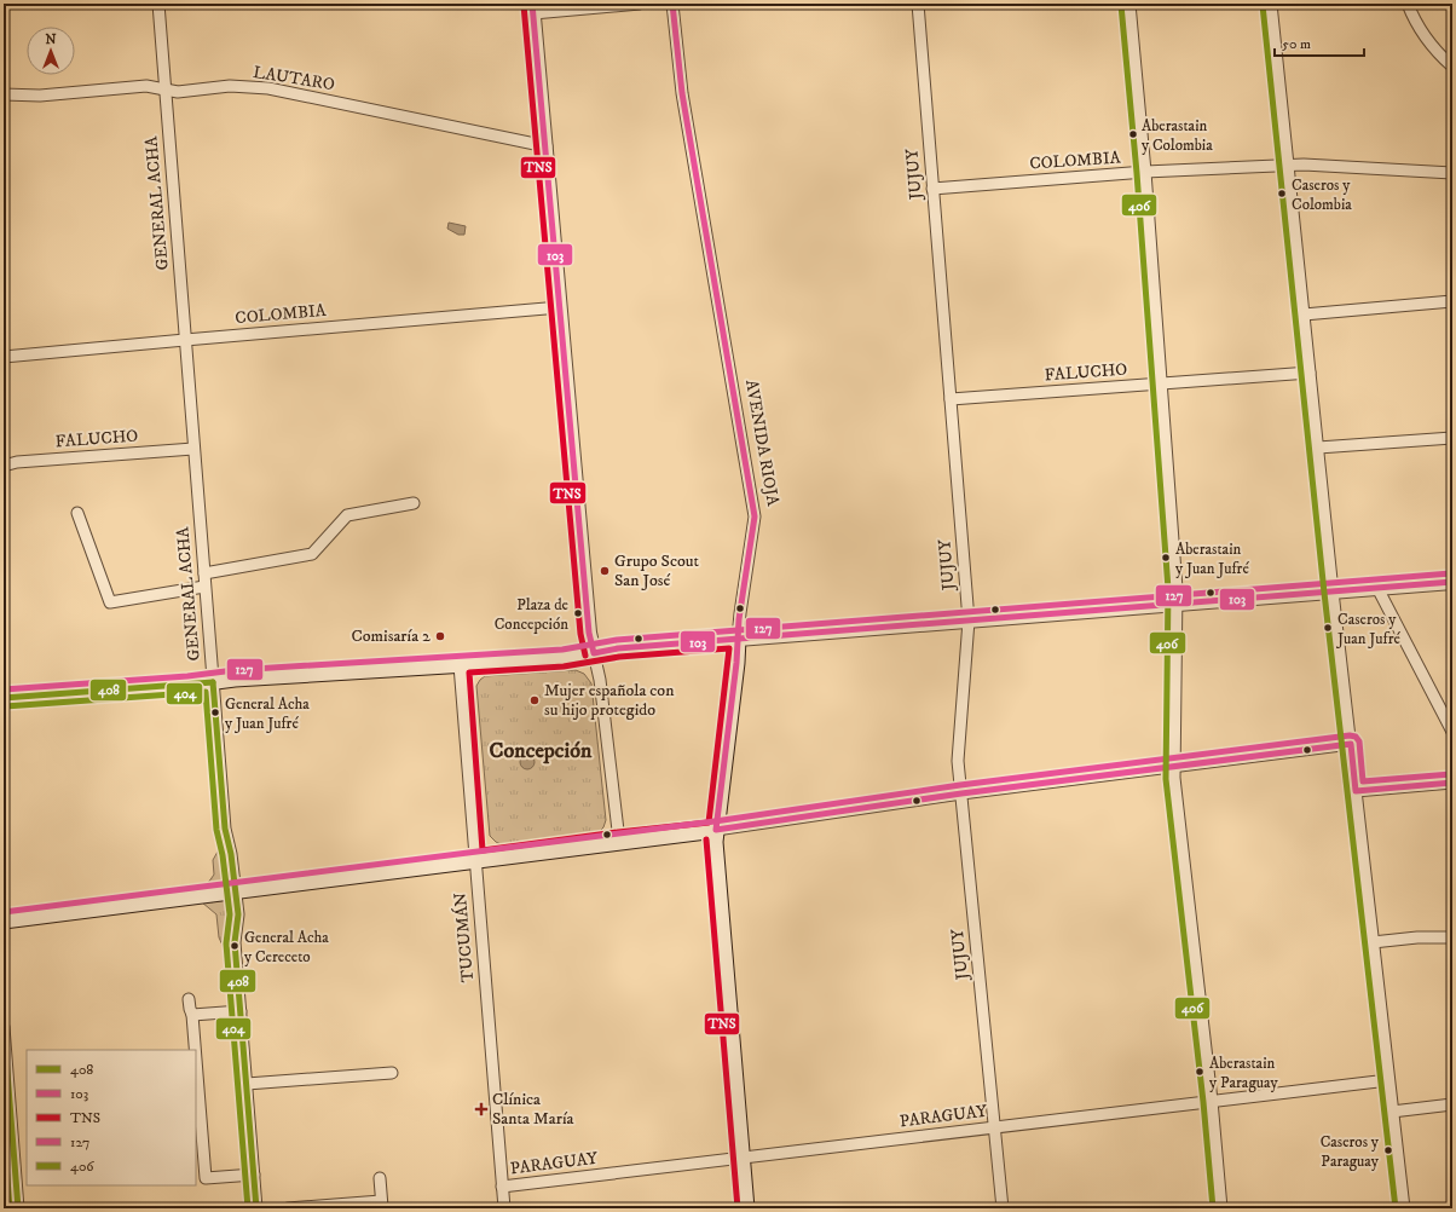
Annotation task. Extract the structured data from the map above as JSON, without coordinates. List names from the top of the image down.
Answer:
{
  "streets": {
    "main road": ["AVENIDA RIOJA"],
    "street": [
      "LAUTARO",
      "COLOMBIA",
      "JUJUY",
      "GENERAL ACHA",
      "FALUCHO",
      "TUCUMÁN",
      "PARAGUAY"
    ]
  },
  "crossings": [
    ["LAUTARO", "GENERAL ACHA"],
    ["COLOMBIA", "JUJUY"],
    ["COLOMBIA", "GENERAL ACHA"],
    ["JUJUY", "FALUCHO"],
    ["JUJUY", "PARAGUAY"],
    ["GENERAL ACHA", "FALUCHO"],
    ["AVENIDA RIOJA", "PARAGUAY"],
    ["TUCUMÁN", "PARAGUAY"]
  ],
  "districts": ["Concepción"],
  "places": {
    "other": [
      "Aberastain y Colombia",
      "Caseros y Colombia",
      "Aberastain y Juan Jufré",
      "Grupo Scout San José",
      "Plaza de Concepción",
      "Caseros y Juan Jufré",
      "Comisaría 2",
      "Mujer española con su hijo protegido",
      "General Acha y Juan Jufré",
      "General Acha y Cereceto",
      "Aberastain y Paraguay",
      "Caseros y Paraguay"
    ],
    "health": ["Clínica Santa María"]
  },
  "lines": [
    "transit line 103",
    "transit line TNS",
    "transit line 406",
    "transit line 127",
    "transit line 408",
    "transit line 404"
  ],
  "legend": [
    "408",
    "103",
    "TNS",
    "127",
    "406"
  ],
  "scale_bar": "50 m",
  "north": "top"
}
